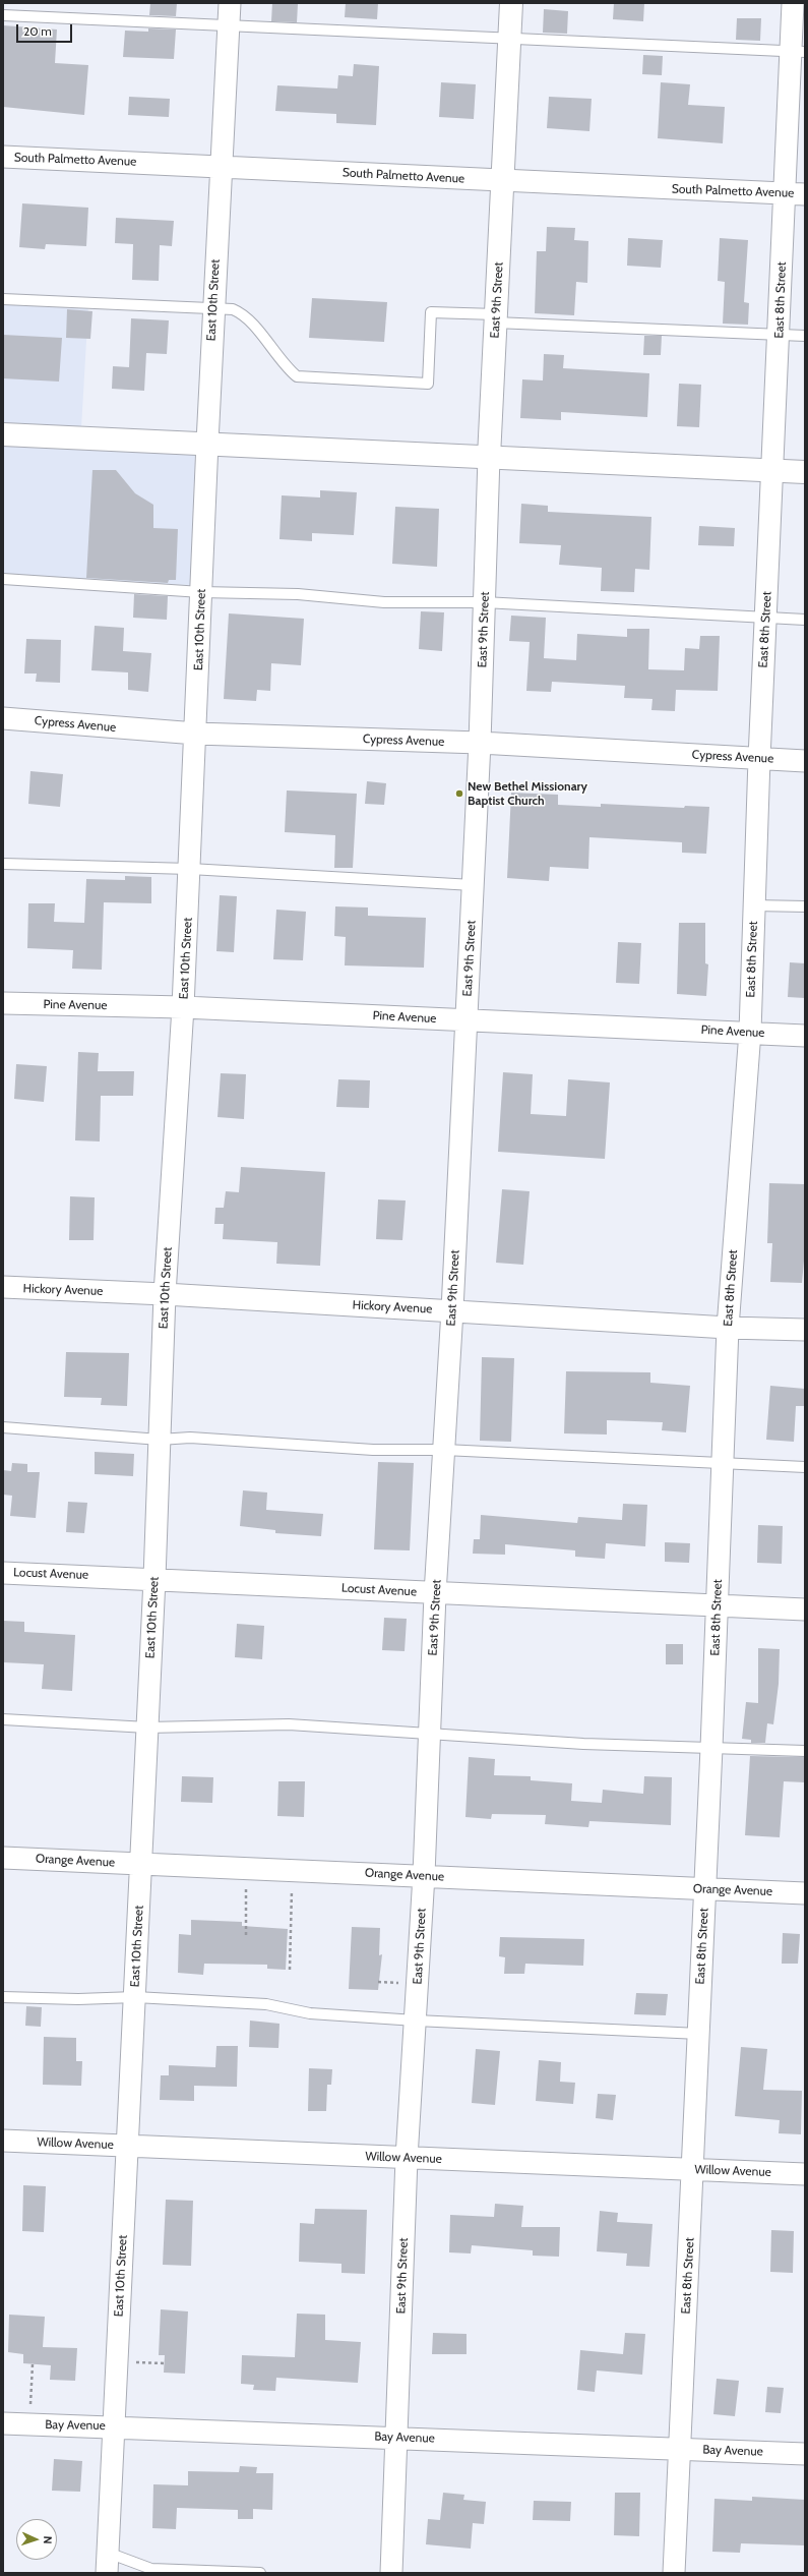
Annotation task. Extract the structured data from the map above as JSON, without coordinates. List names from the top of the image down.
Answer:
{
  "streets": {
    "main road": ["East 9th Street"],
    "street": [
      "South Palmetto Avenue",
      "East 10th Street",
      "East 8th Street",
      "Cypress Avenue",
      "Pine Avenue",
      "Hickory Avenue",
      "Locust Avenue",
      "Orange Avenue",
      "Willow Avenue",
      "Bay Avenue"
    ]
  },
  "crossings": [
    ["South Palmetto Avenue", "East 10th Street"],
    ["South Palmetto Avenue", "East 9th Street"],
    ["South Palmetto Avenue", "East 8th Street"],
    ["East 10th Street", "Cypress Avenue"],
    ["East 10th Street", "Pine Avenue"],
    ["East 10th Street", "Hickory Avenue"],
    ["East 10th Street", "Locust Avenue"],
    ["East 10th Street", "Orange Avenue"],
    ["East 10th Street", "Willow Avenue"],
    ["East 10th Street", "Bay Avenue"],
    ["East 9th Street", "Cypress Avenue"],
    ["East 9th Street", "Pine Avenue"],
    ["East 9th Street", "Hickory Avenue"],
    ["East 9th Street", "Locust Avenue"],
    ["East 9th Street", "Orange Avenue"],
    ["East 9th Street", "Willow Avenue"],
    ["East 9th Street", "Bay Avenue"],
    ["East 8th Street", "Cypress Avenue"],
    ["East 8th Street", "Pine Avenue"],
    ["East 8th Street", "Hickory Avenue"],
    ["East 8th Street", "Locust Avenue"],
    ["East 8th Street", "Orange Avenue"],
    ["East 8th Street", "Willow Avenue"],
    ["East 8th Street", "Bay Avenue"]
  ],
  "places": ["New Bethel Missionary Baptist Church"],
  "scale_bar": "20 m",
  "north": "right"
}
